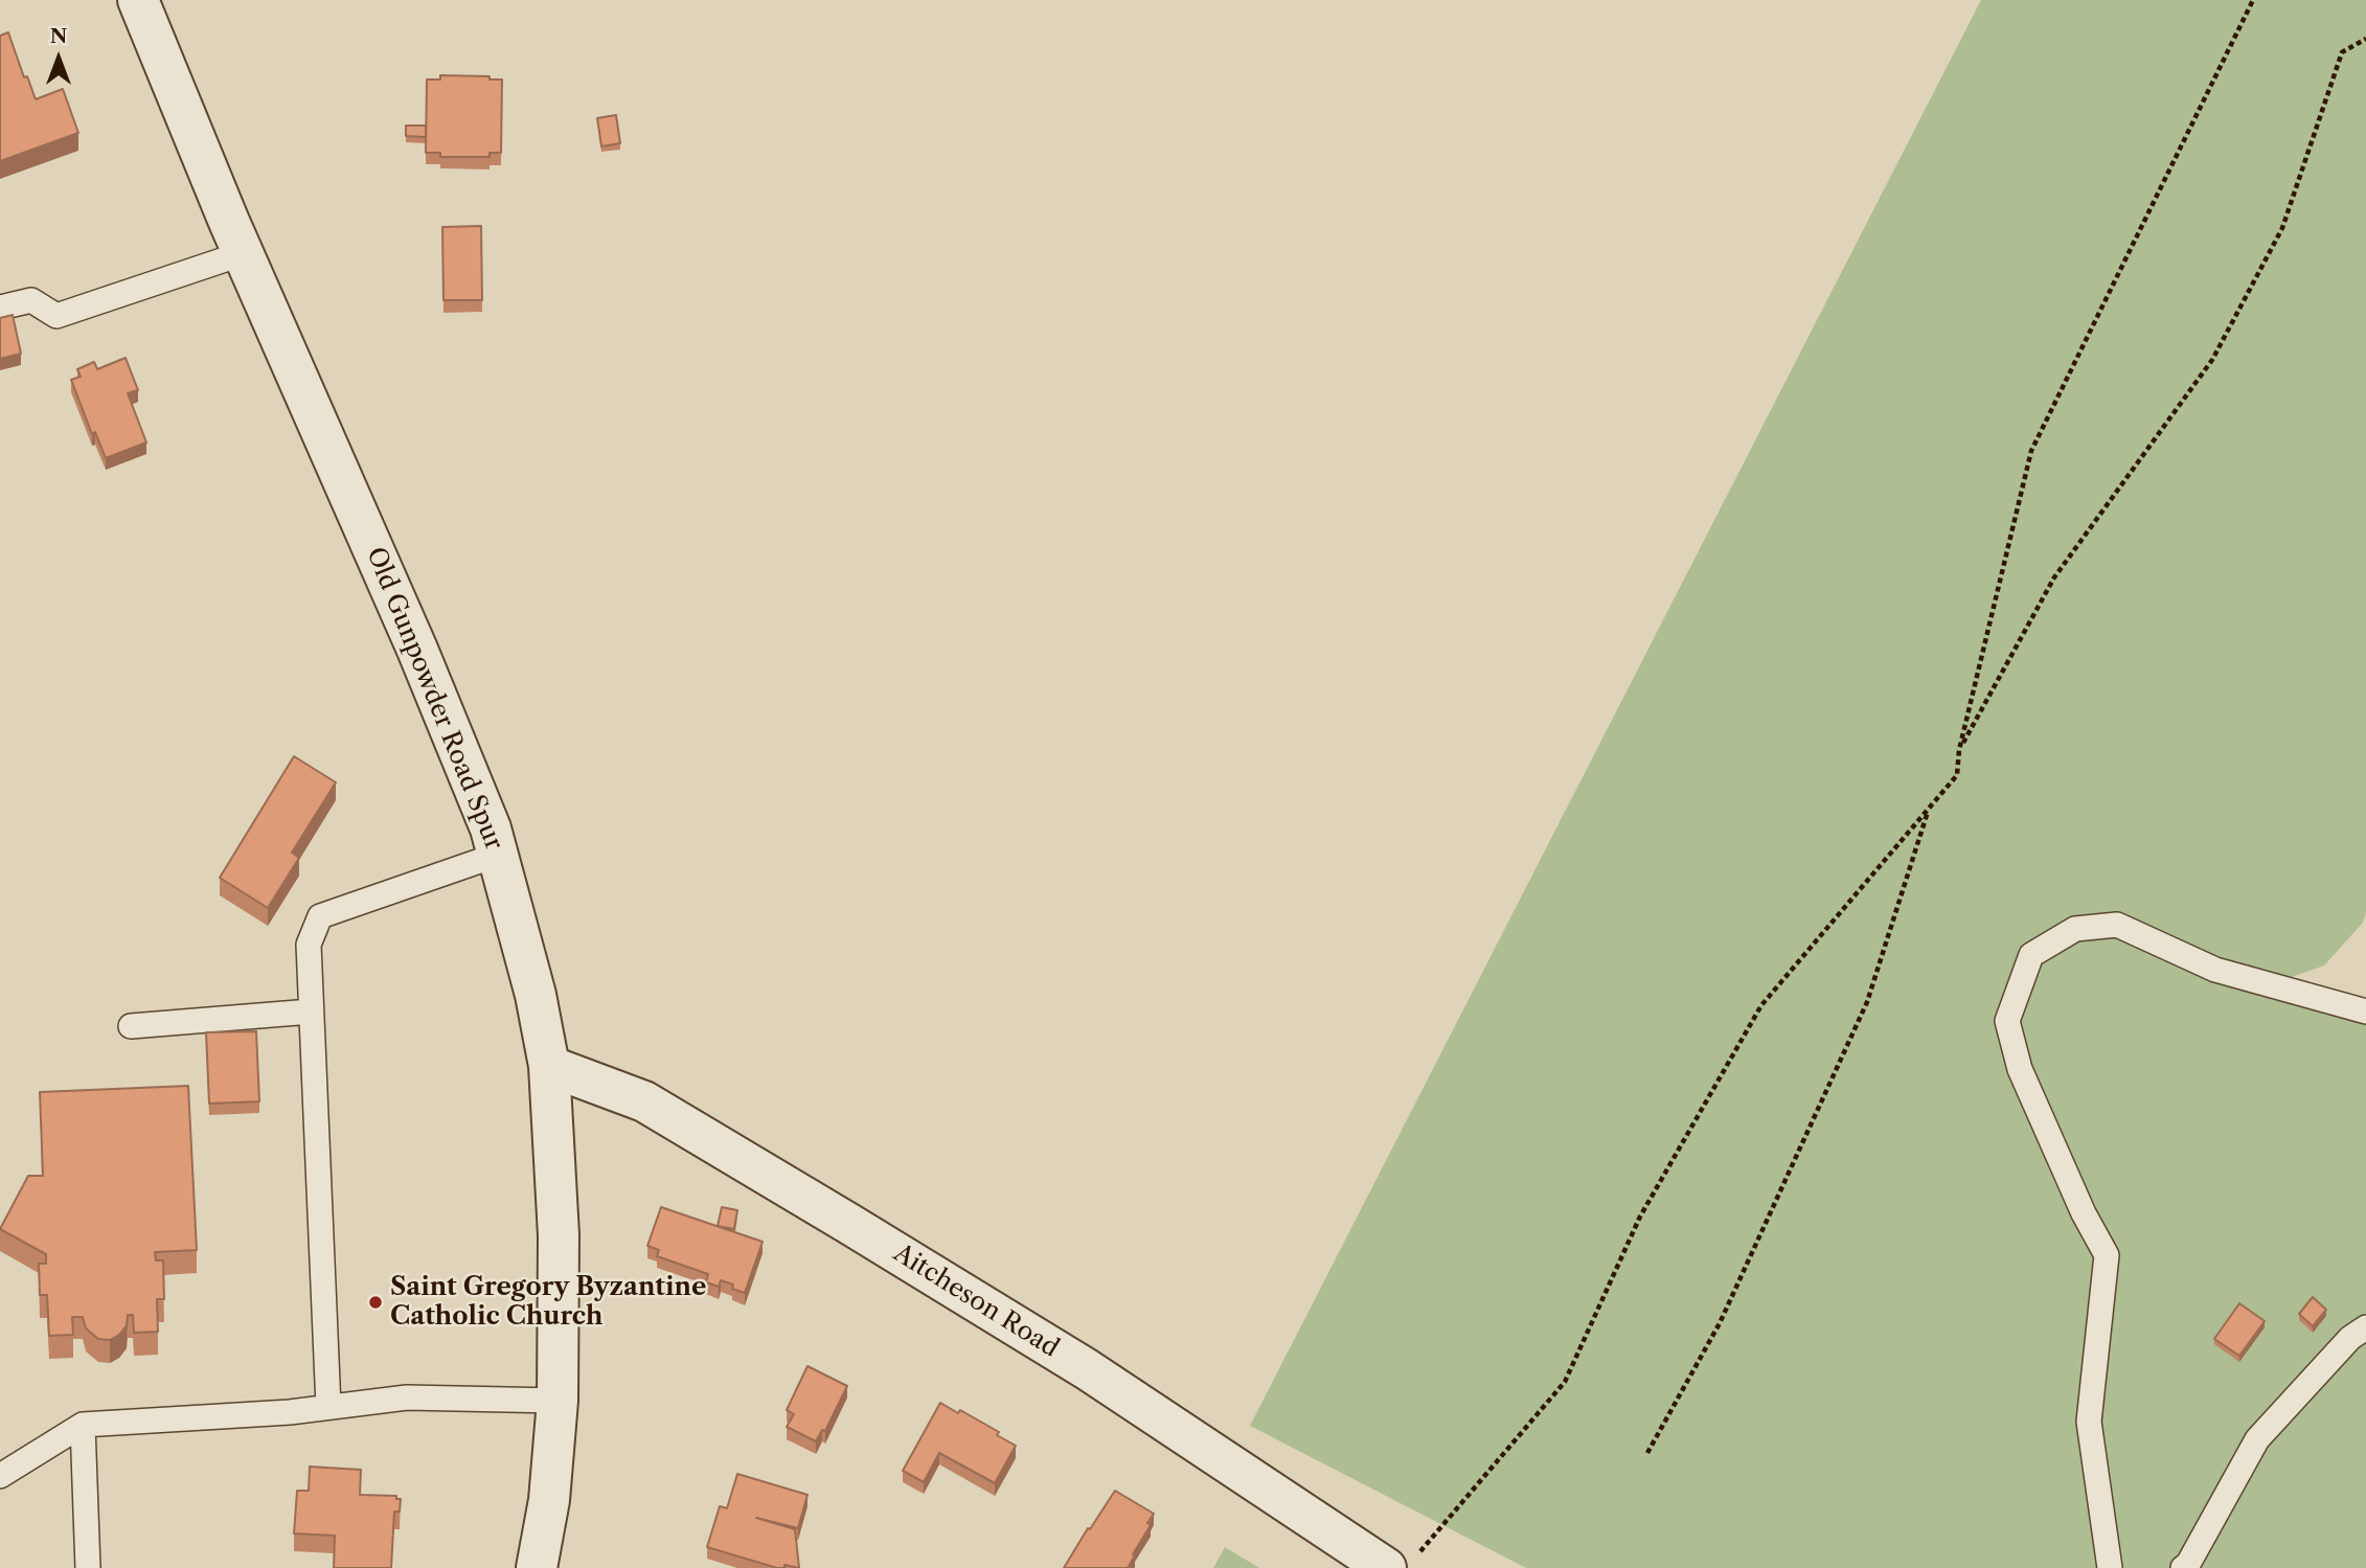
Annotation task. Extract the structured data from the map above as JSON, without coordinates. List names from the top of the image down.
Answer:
{
  "streets": {
    "street": ["Old Gunpowder Road Spur", "Aitcheson Road"]
  },
  "crossings": [
    ["Old Gunpowder Road Spur", "Aitcheson Road"]
  ],
  "places": ["Saint Gregory Byzantine Catholic Church"],
  "north": "top"
}
